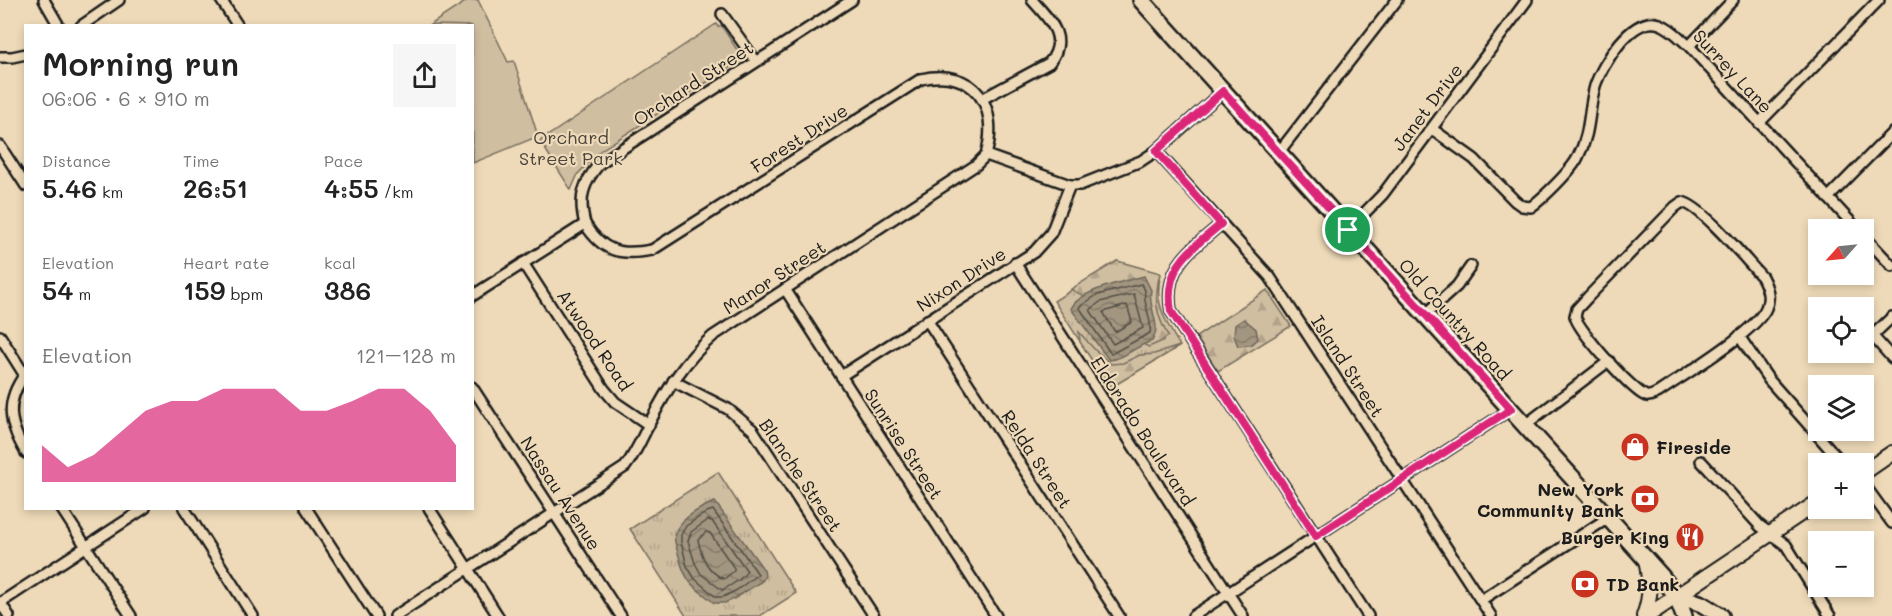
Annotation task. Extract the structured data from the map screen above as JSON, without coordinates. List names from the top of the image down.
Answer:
{
  "streets": {
    "main road": ["Old Country Road"],
    "street": [
      "Surrey Lane",
      "Orchard Street",
      "Janet Drive",
      "Forest Drive",
      "Manor Street",
      "Nixon Drive",
      "Atwood Road",
      "Island Street",
      "Eldorado Boulevard",
      "Sunrise Street",
      "Relda Street",
      "Blanche Street",
      "Nassau Avenue"
    ]
  },
  "crossings": [
    ["Surrey Lane", "Janet Drive"],
    ["Orchard Street", "Forest Drive"],
    ["Janet Drive", "Old Country Road"],
    ["Manor Street", "Atwood Road"],
    ["Manor Street", "Sunrise Street"],
    ["Manor Street", "Blanche Street"],
    ["Manor Street", "Nassau Avenue"],
    ["Nixon Drive", "Eldorado Boulevard"],
    ["Nixon Drive", "Sunrise Street"],
    ["Nixon Drive", "Relda Street"]
  ],
  "parks": ["Orchard Street Park"],
  "places": {
    "shop": ["Fireside"],
    "bank": ["New York Community Bank", "TD Bank"],
    "restaurant": ["Burger King"]
  },
  "north": "bottom left",
  "page": {
    "heading": ["Morning run", "06:06 · 6 × 910 m"],
    "stats": [
      ["Distance", "5.46 km"],
      ["Time", "26:51"],
      ["Pace", "4:55 /km"],
      ["Elevation", "54 m"],
      ["Heart rate", "159 bpm"],
      ["kcal", "386"]
    ],
    "map_buttons": ["+", "−"],
    "chart": ["Elevation", "121–128 m"]
  }
}
